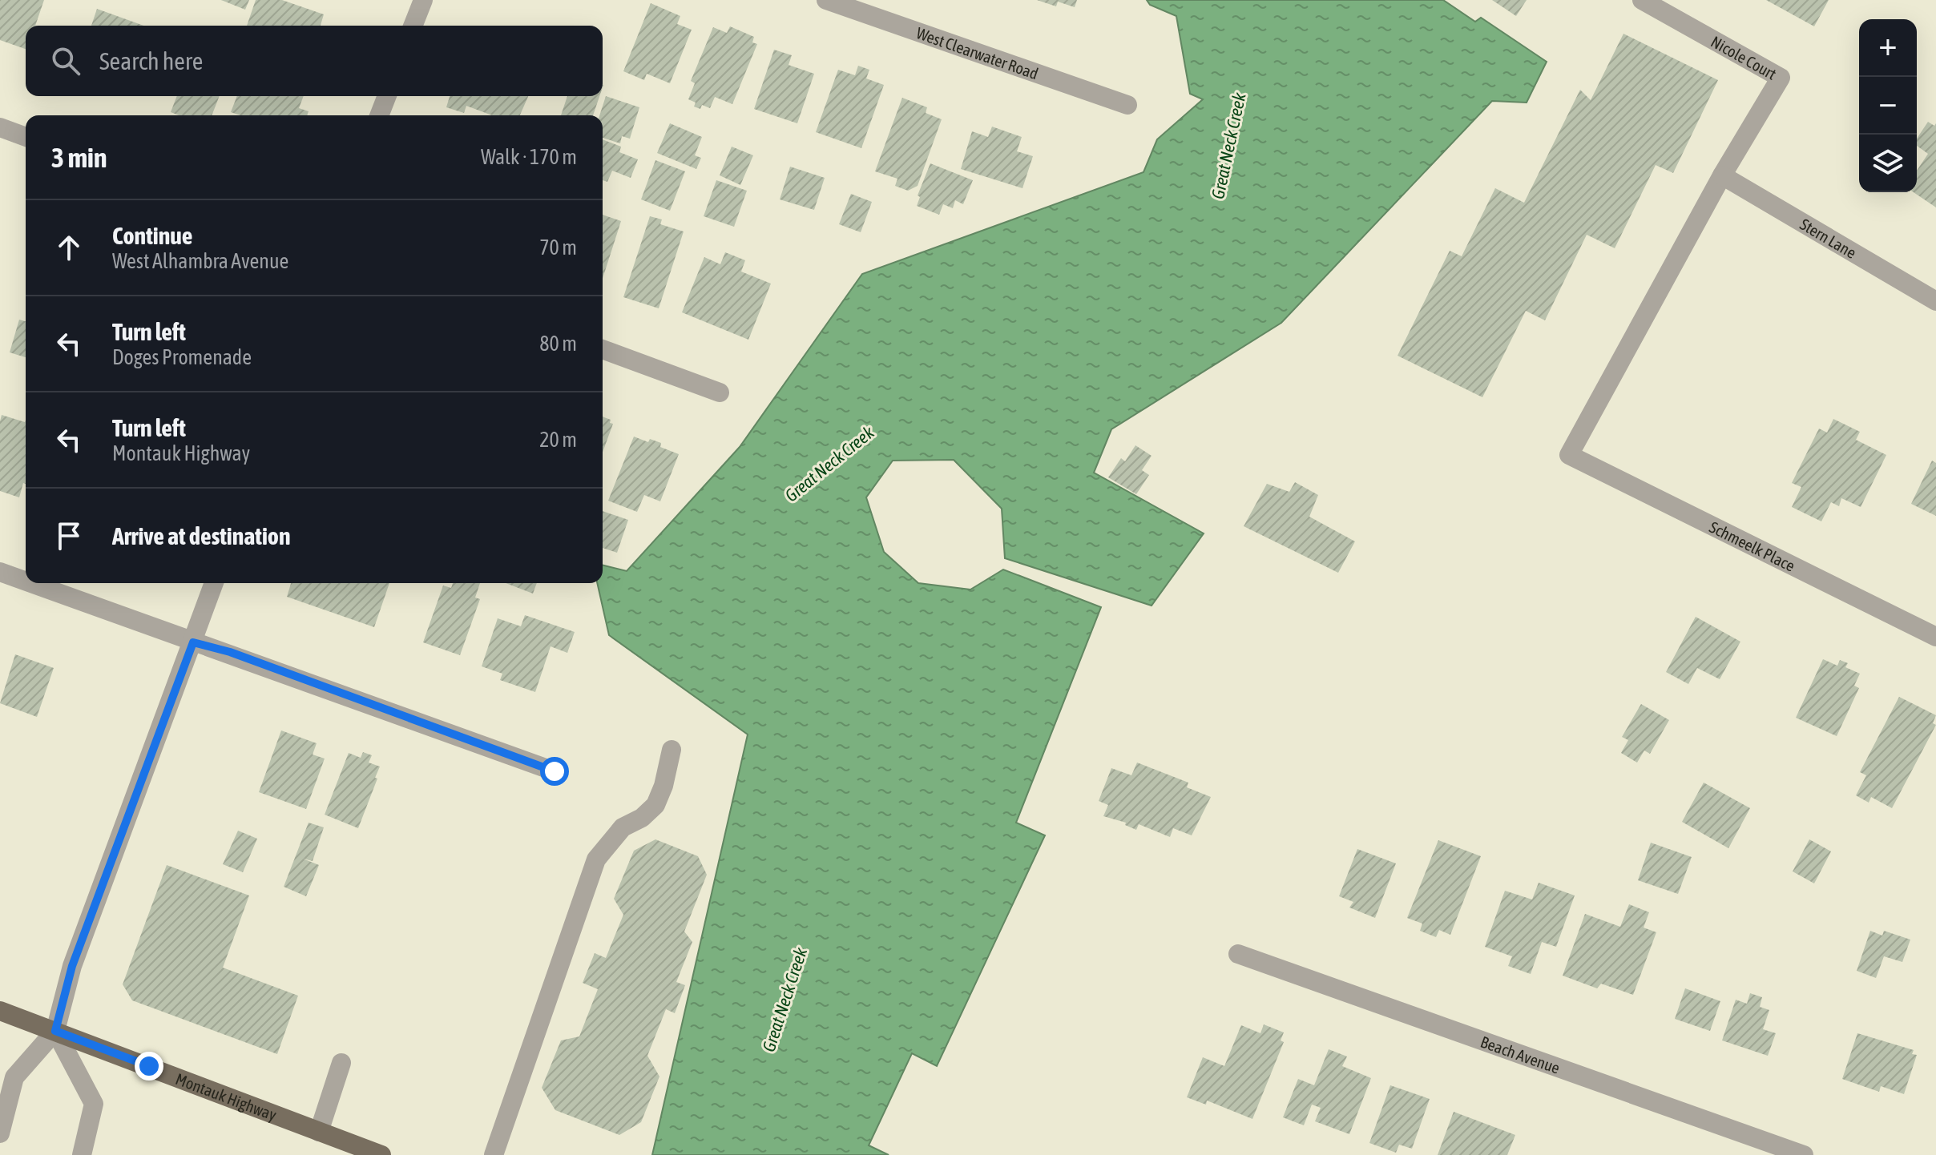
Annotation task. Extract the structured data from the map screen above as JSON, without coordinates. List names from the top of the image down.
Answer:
{
  "streets": {
    "main road": ["Montauk Highway"],
    "street": [
      "West Clearwater Road",
      "Nicole Court",
      "Stern Lane",
      "Schmeelk Place",
      "Beach Avenue"
    ]
  },
  "crossings": [
    ["Nicole Court", "Stern Lane"],
    ["Nicole Court", "Schmeelk Place"],
    ["Stern Lane", "Schmeelk Place"]
  ],
  "water": ["Great Neck Creek"],
  "page": {
    "map_buttons": ["+", "−"],
    "search": "Search here",
    "heading": ["3 min", "Walk · 170 m"],
    "list": [
      ["Continue", "West Alhambra Avenue", "70 m"],
      ["Turn left", "Doges Promenade", "80 m"],
      ["Turn left", "Montauk Highway", "20 m"],
      "Arrive at destination"
    ]
  }
}
